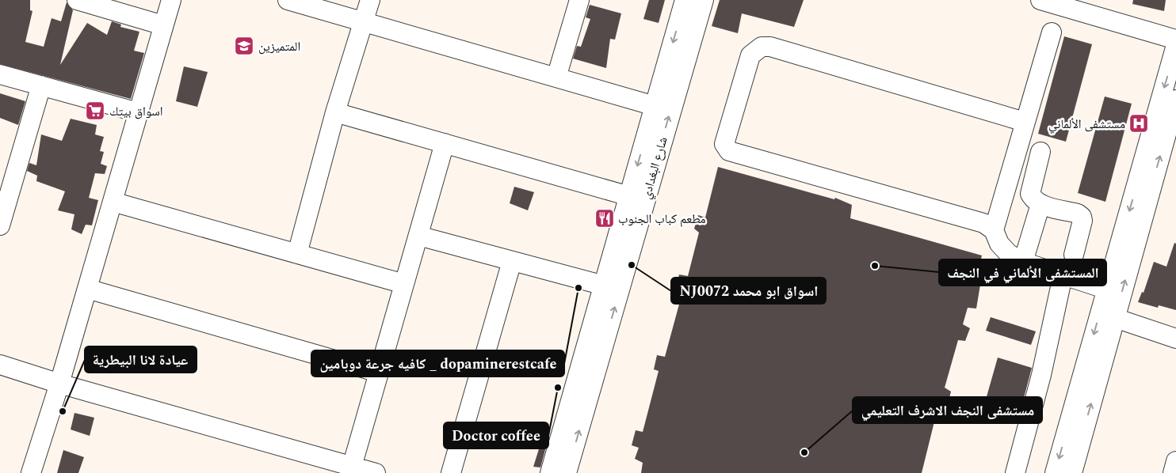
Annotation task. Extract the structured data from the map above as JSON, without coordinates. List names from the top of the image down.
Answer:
{
  "streets": {
    "street": ["شارع البغدادي"]
  },
  "places": {
    "school or university": ["المتميزين"],
    "supermarket": ["اسواق بيتك"],
    "hospital": ["مستشفى الألماني"],
    "restaurant": ["مطعم كباب الجنوب"],
    "other": [
      "NJ0072 اسواق ابو محمد",
      "المستشفى الألماني في النجف",
      "كافيه جرعة دوبامين _ dopaminerestcafe",
      "Doctor coffee",
      "عيادة لانا البيطرية",
      "مستشفى النجف الاشرف التعليمي"
    ]
  }
}
